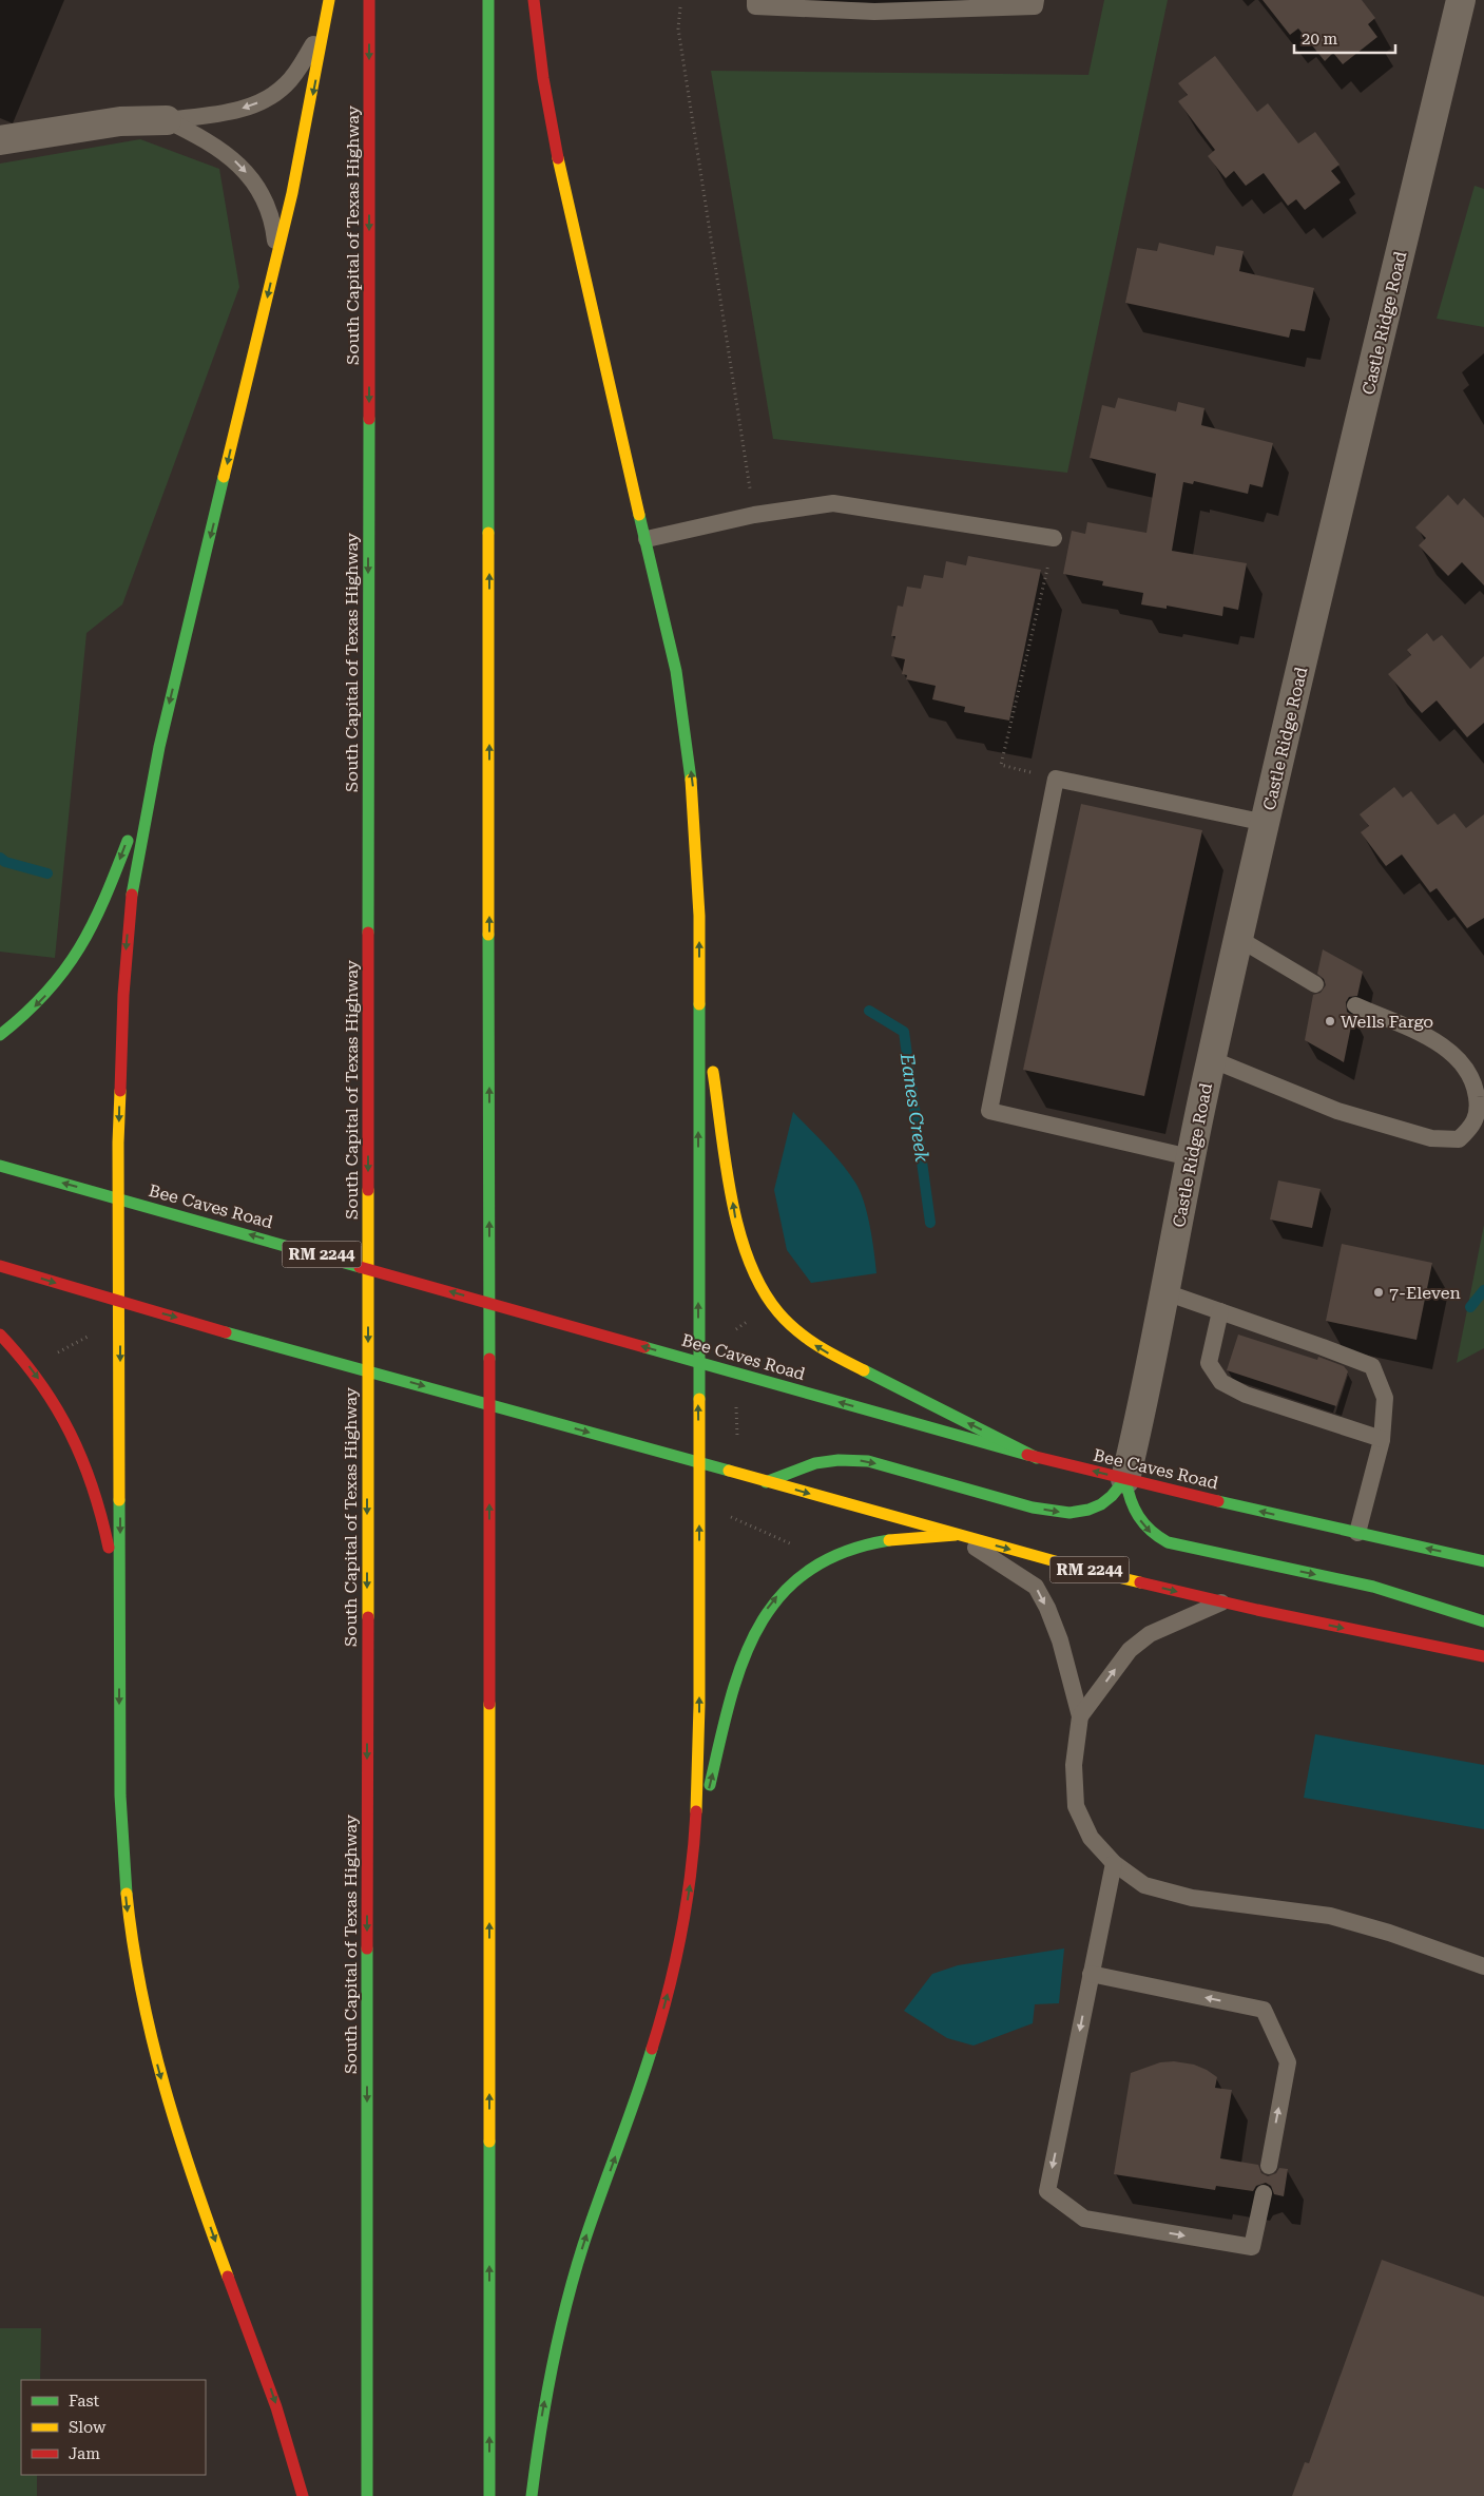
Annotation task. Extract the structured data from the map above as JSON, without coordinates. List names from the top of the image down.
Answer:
{
  "streets": {
    "main road": ["South Capital of Texas Highway", "Bee Caves Road", "RM 2244"],
    "street": ["Castle Ridge Road"]
  },
  "crossings": [
    ["Castle Ridge Road", "Bee Caves Road"]
  ],
  "one_way": ["South Capital of Texas Highway"],
  "water": ["Eanes Creek"],
  "places": ["Wells Fargo", "7-Eleven"],
  "legend": ["Fast", "Slow", "Jam"],
  "scale_bar": "20 m"
}
